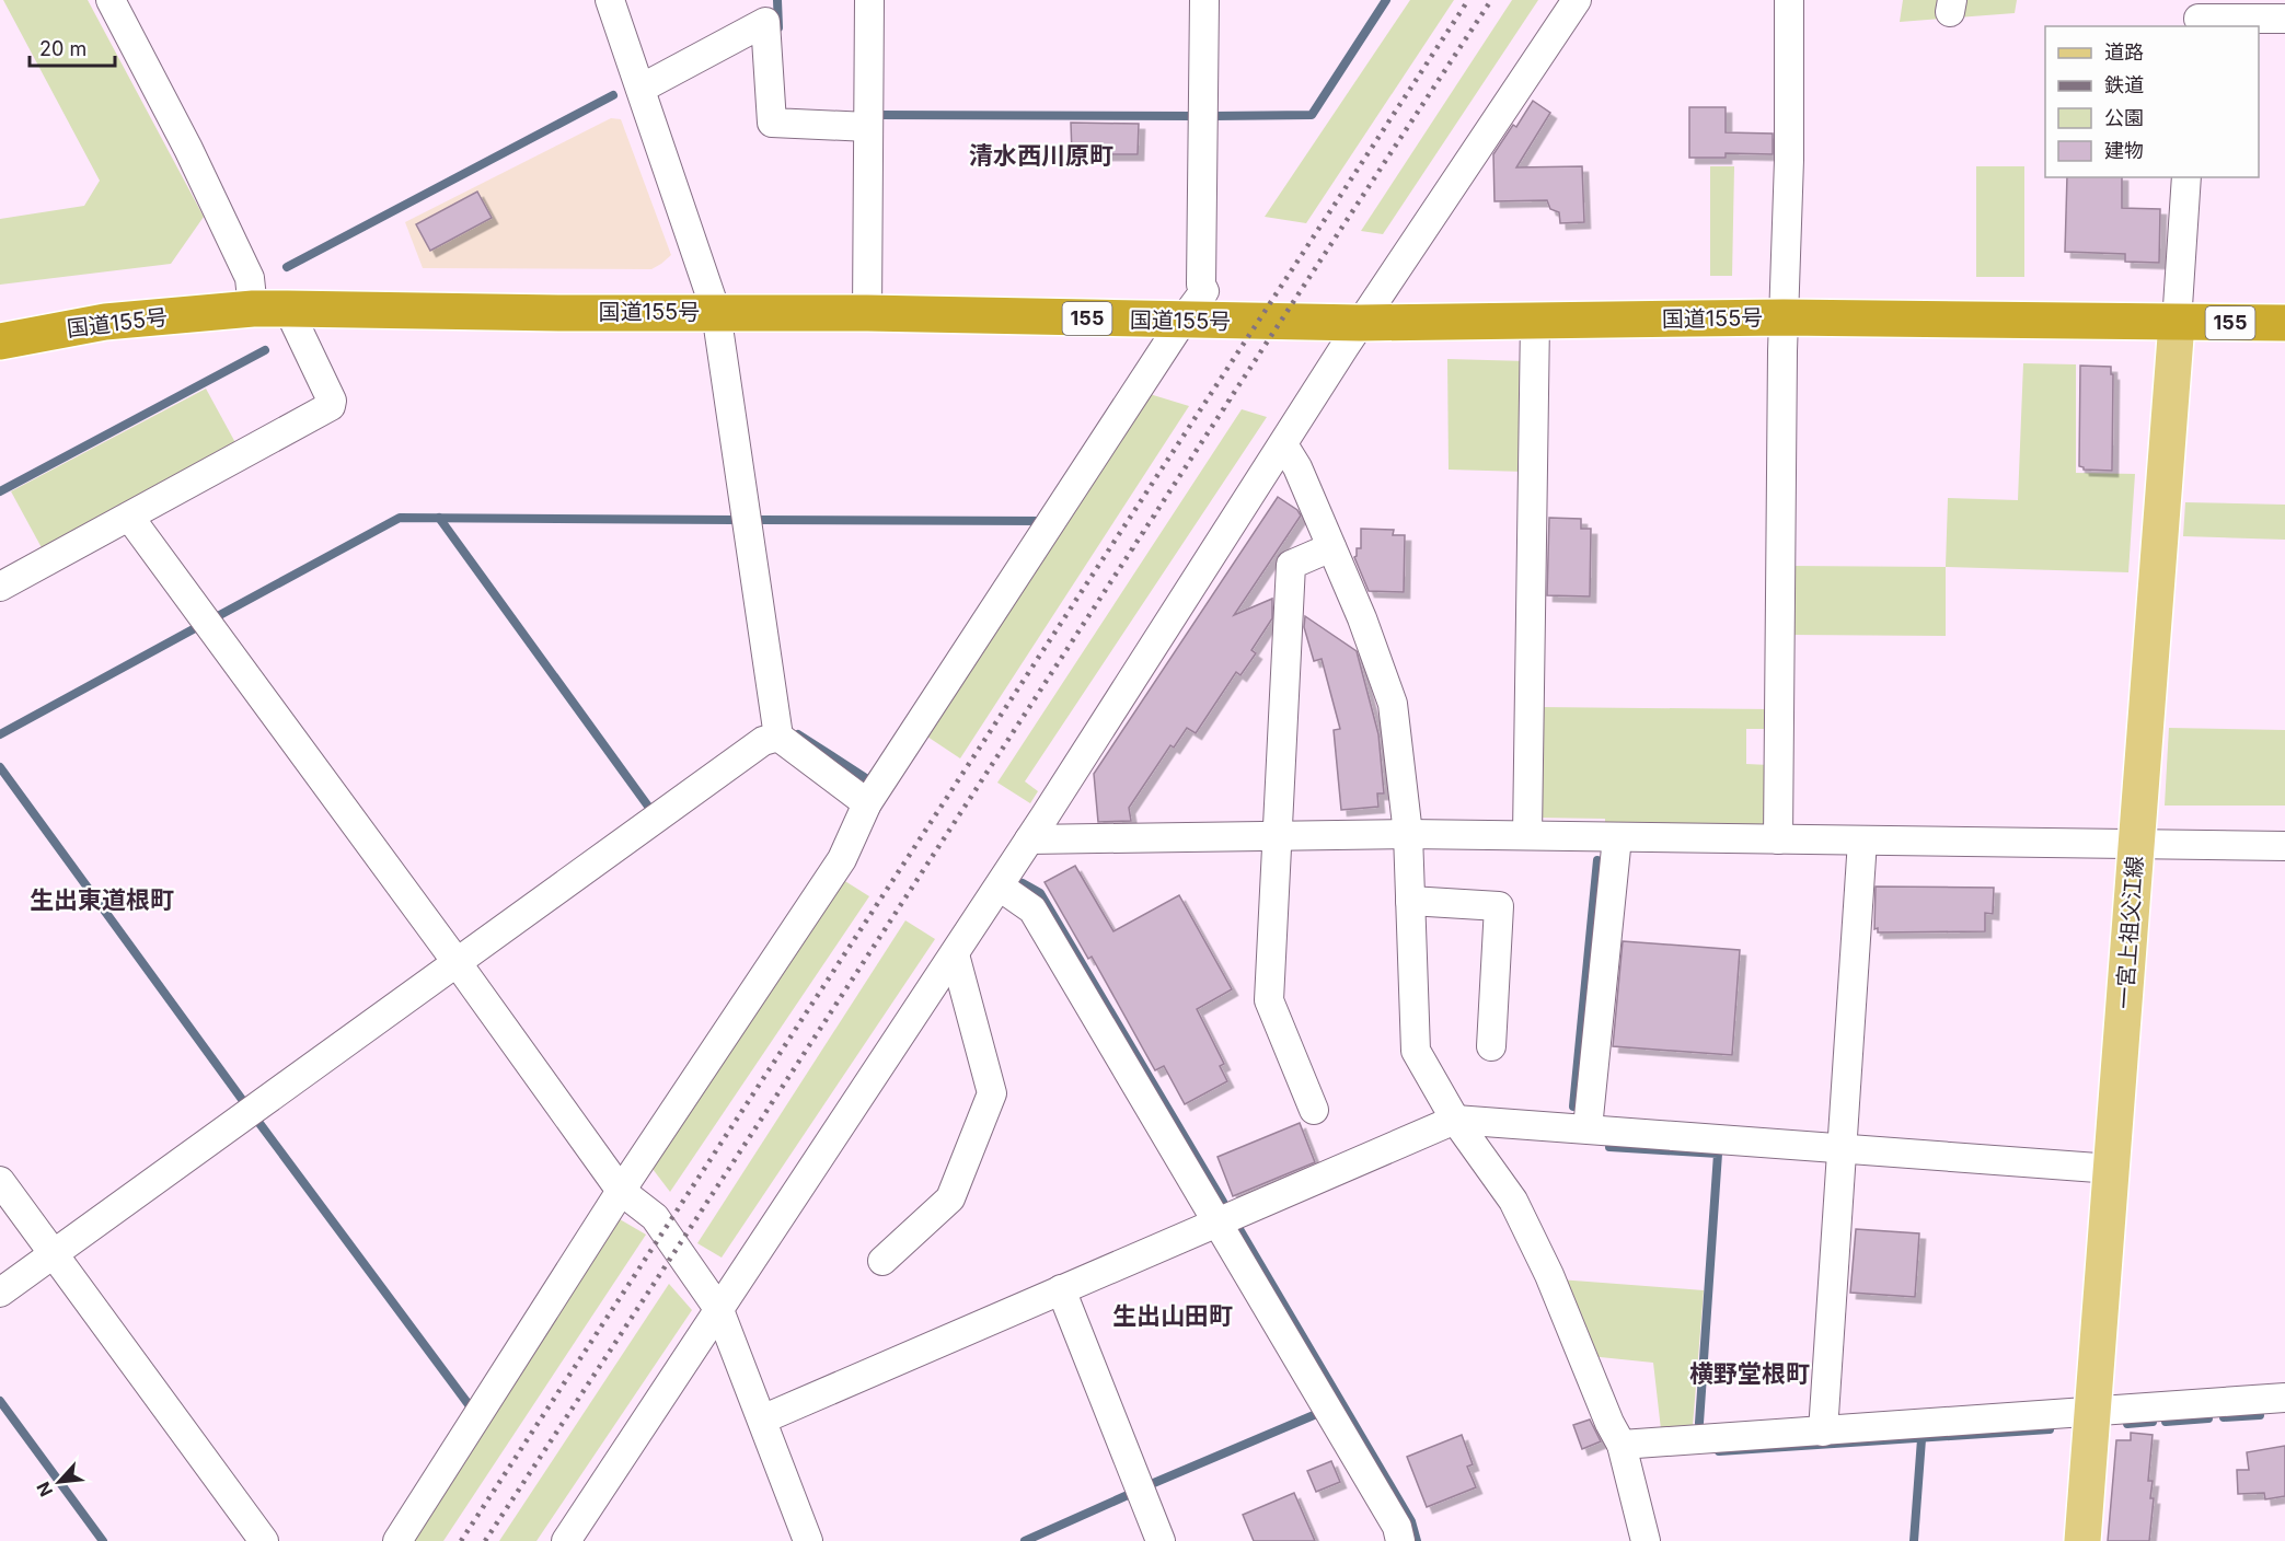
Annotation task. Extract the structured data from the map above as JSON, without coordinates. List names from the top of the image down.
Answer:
{
  "streets": {
    "highway": ["国道155号", "155"],
    "main road": ["一宮上祖父江線"]
  },
  "crossings": [
    ["国道155号", "一宮上祖父江線"]
  ],
  "districts": [
    "清水西川原町",
    "生出東道根町",
    "生出山田町",
    "横野堂根町"
  ],
  "legend": [
    "道路",
    "鉄道",
    "公園",
    "建物"
  ],
  "scale_bar": "20 m",
  "north": "bottom left"
}
